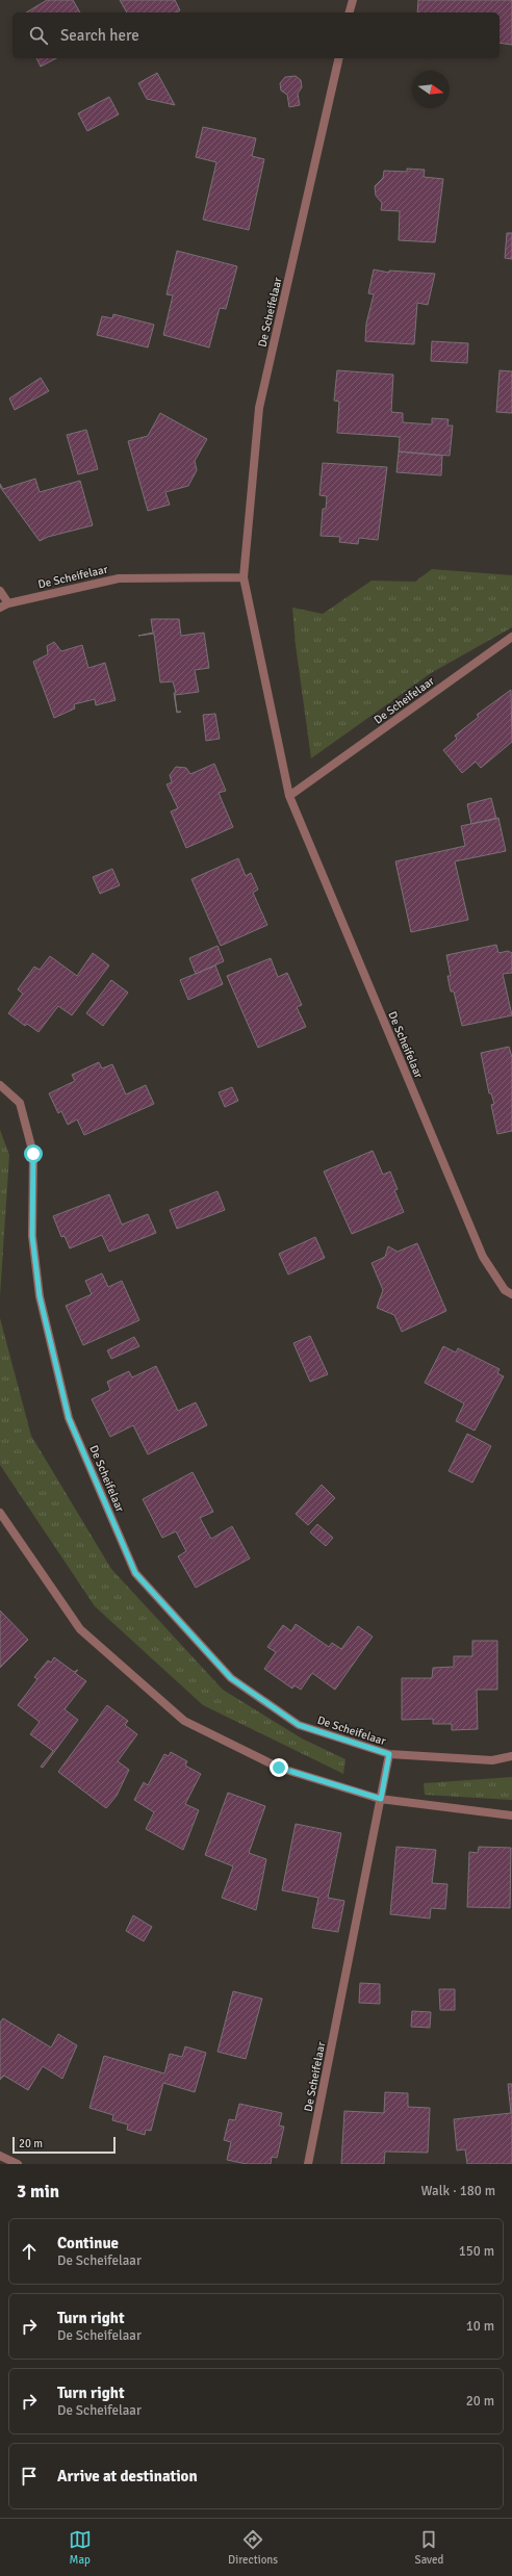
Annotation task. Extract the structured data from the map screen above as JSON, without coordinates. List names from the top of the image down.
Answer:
{
  "streets": {
    "street": ["De Scheifelaar"]
  },
  "scale_bar": "20 m",
  "north": "right",
  "page": {
    "search": "Search here",
    "scale": "20 m",
    "heading": ["3 min", "Walk · 180 m"],
    "list": [
      ["Continue", "De Scheifelaar", "150 m"],
      ["Turn right", "De Scheifelaar", "10 m"],
      ["Turn right", "De Scheifelaar", "20 m"],
      "Arrive at destination"
    ],
    "nav": ["Map", "Directions", "Saved"]
  }
}
